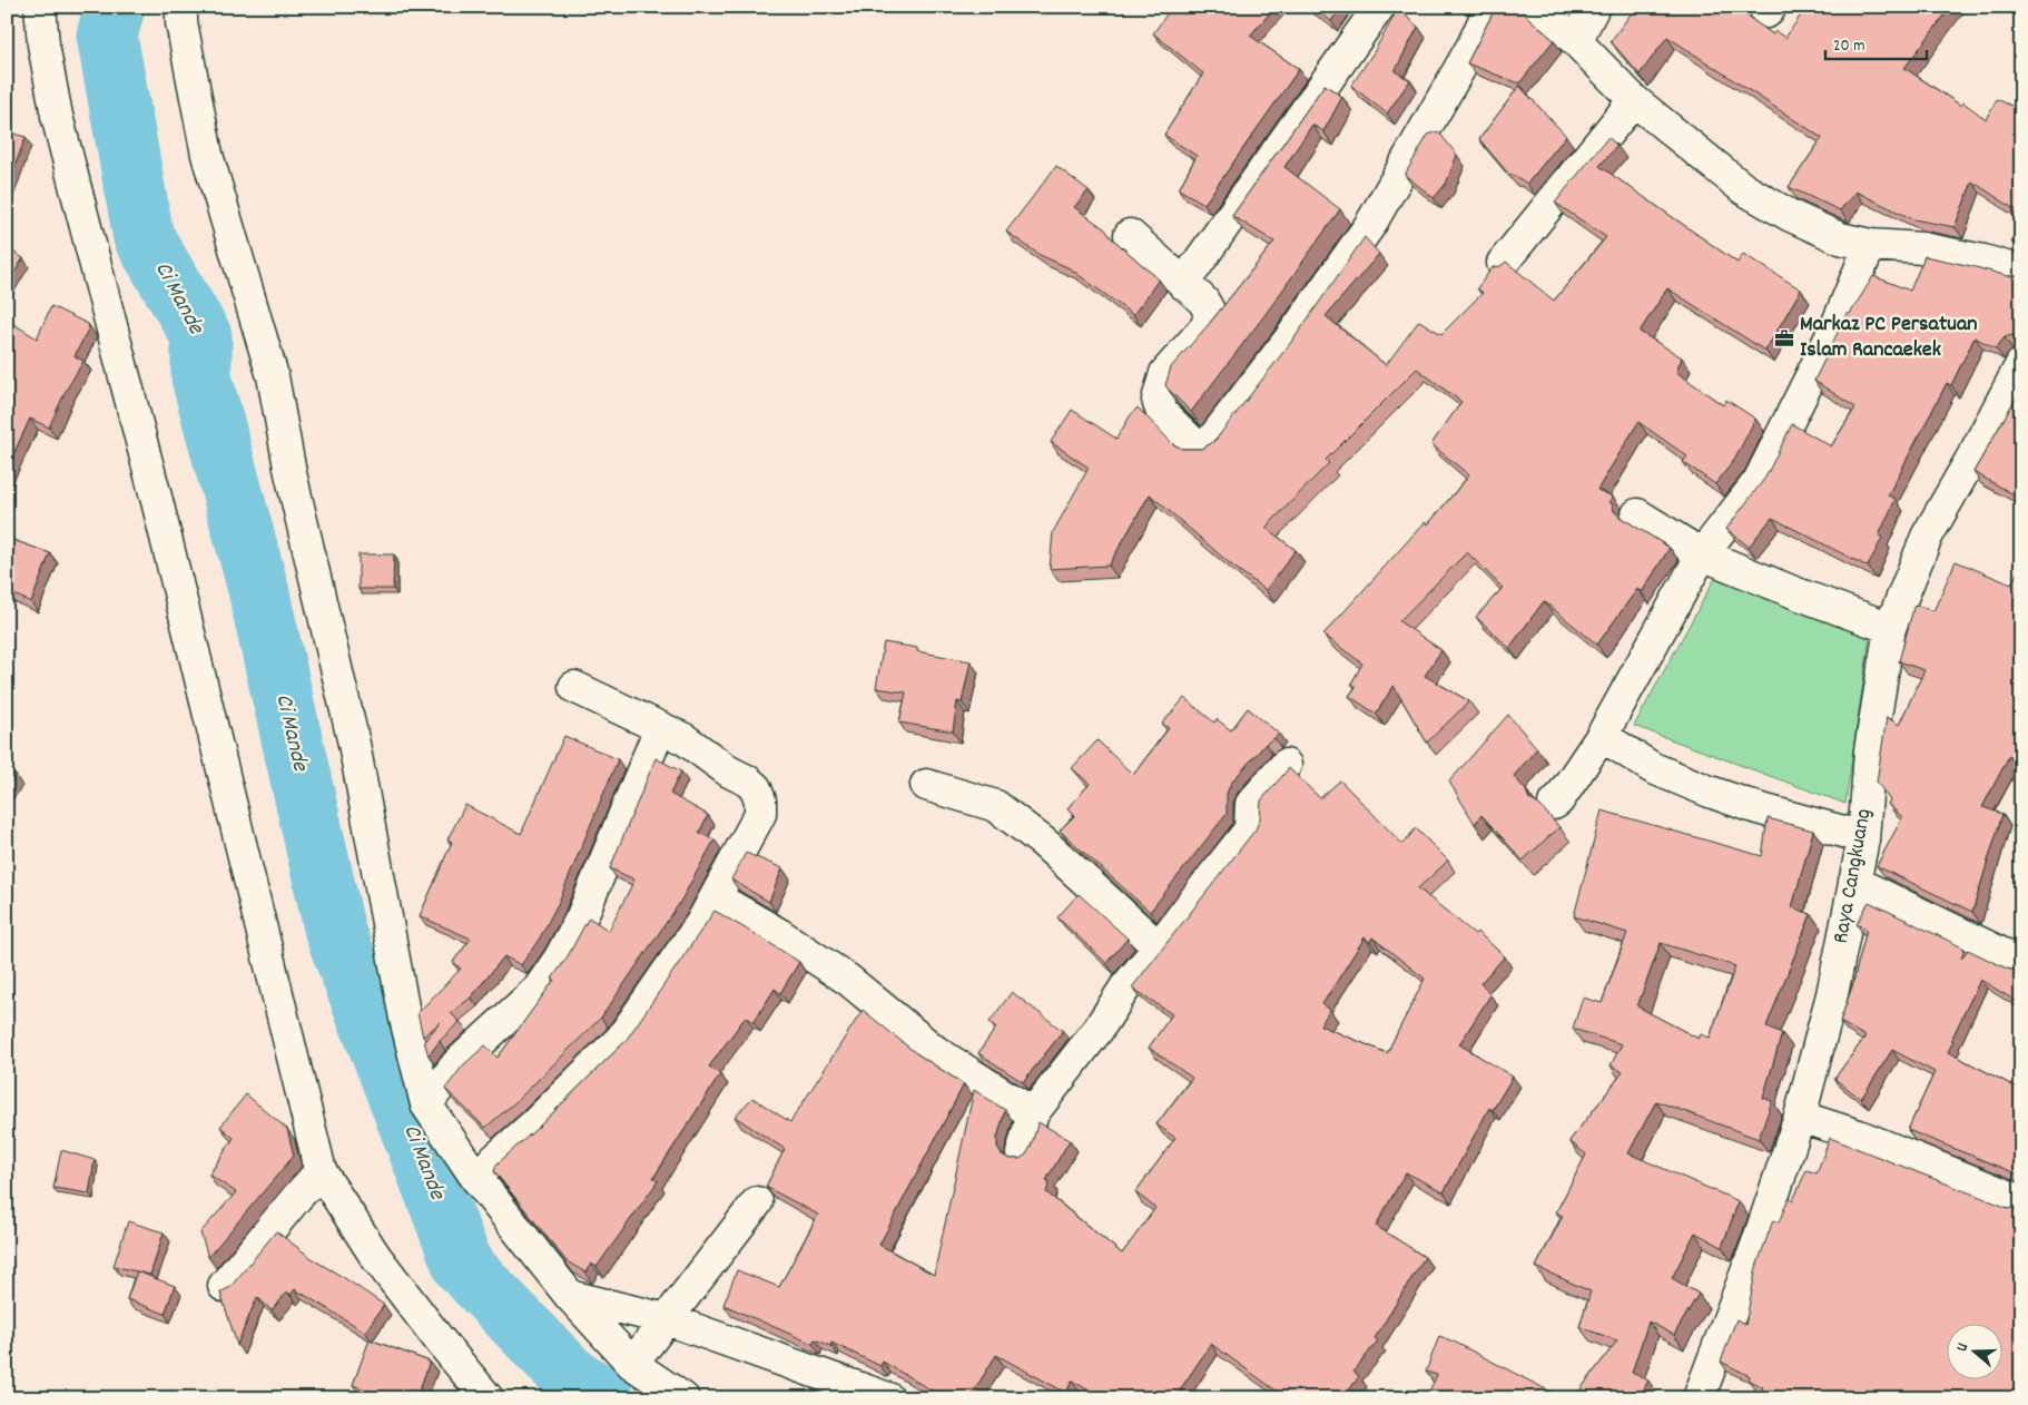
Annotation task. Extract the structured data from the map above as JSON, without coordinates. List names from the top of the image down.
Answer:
{
  "streets": {
    "street": ["Raya Cangkuang"]
  },
  "water": ["Ci Mande"],
  "places": {
    "office": ["Markaz PC Persatuan Islam Rancaekek"]
  },
  "scale_bar": "20 m",
  "north": "left"
}
